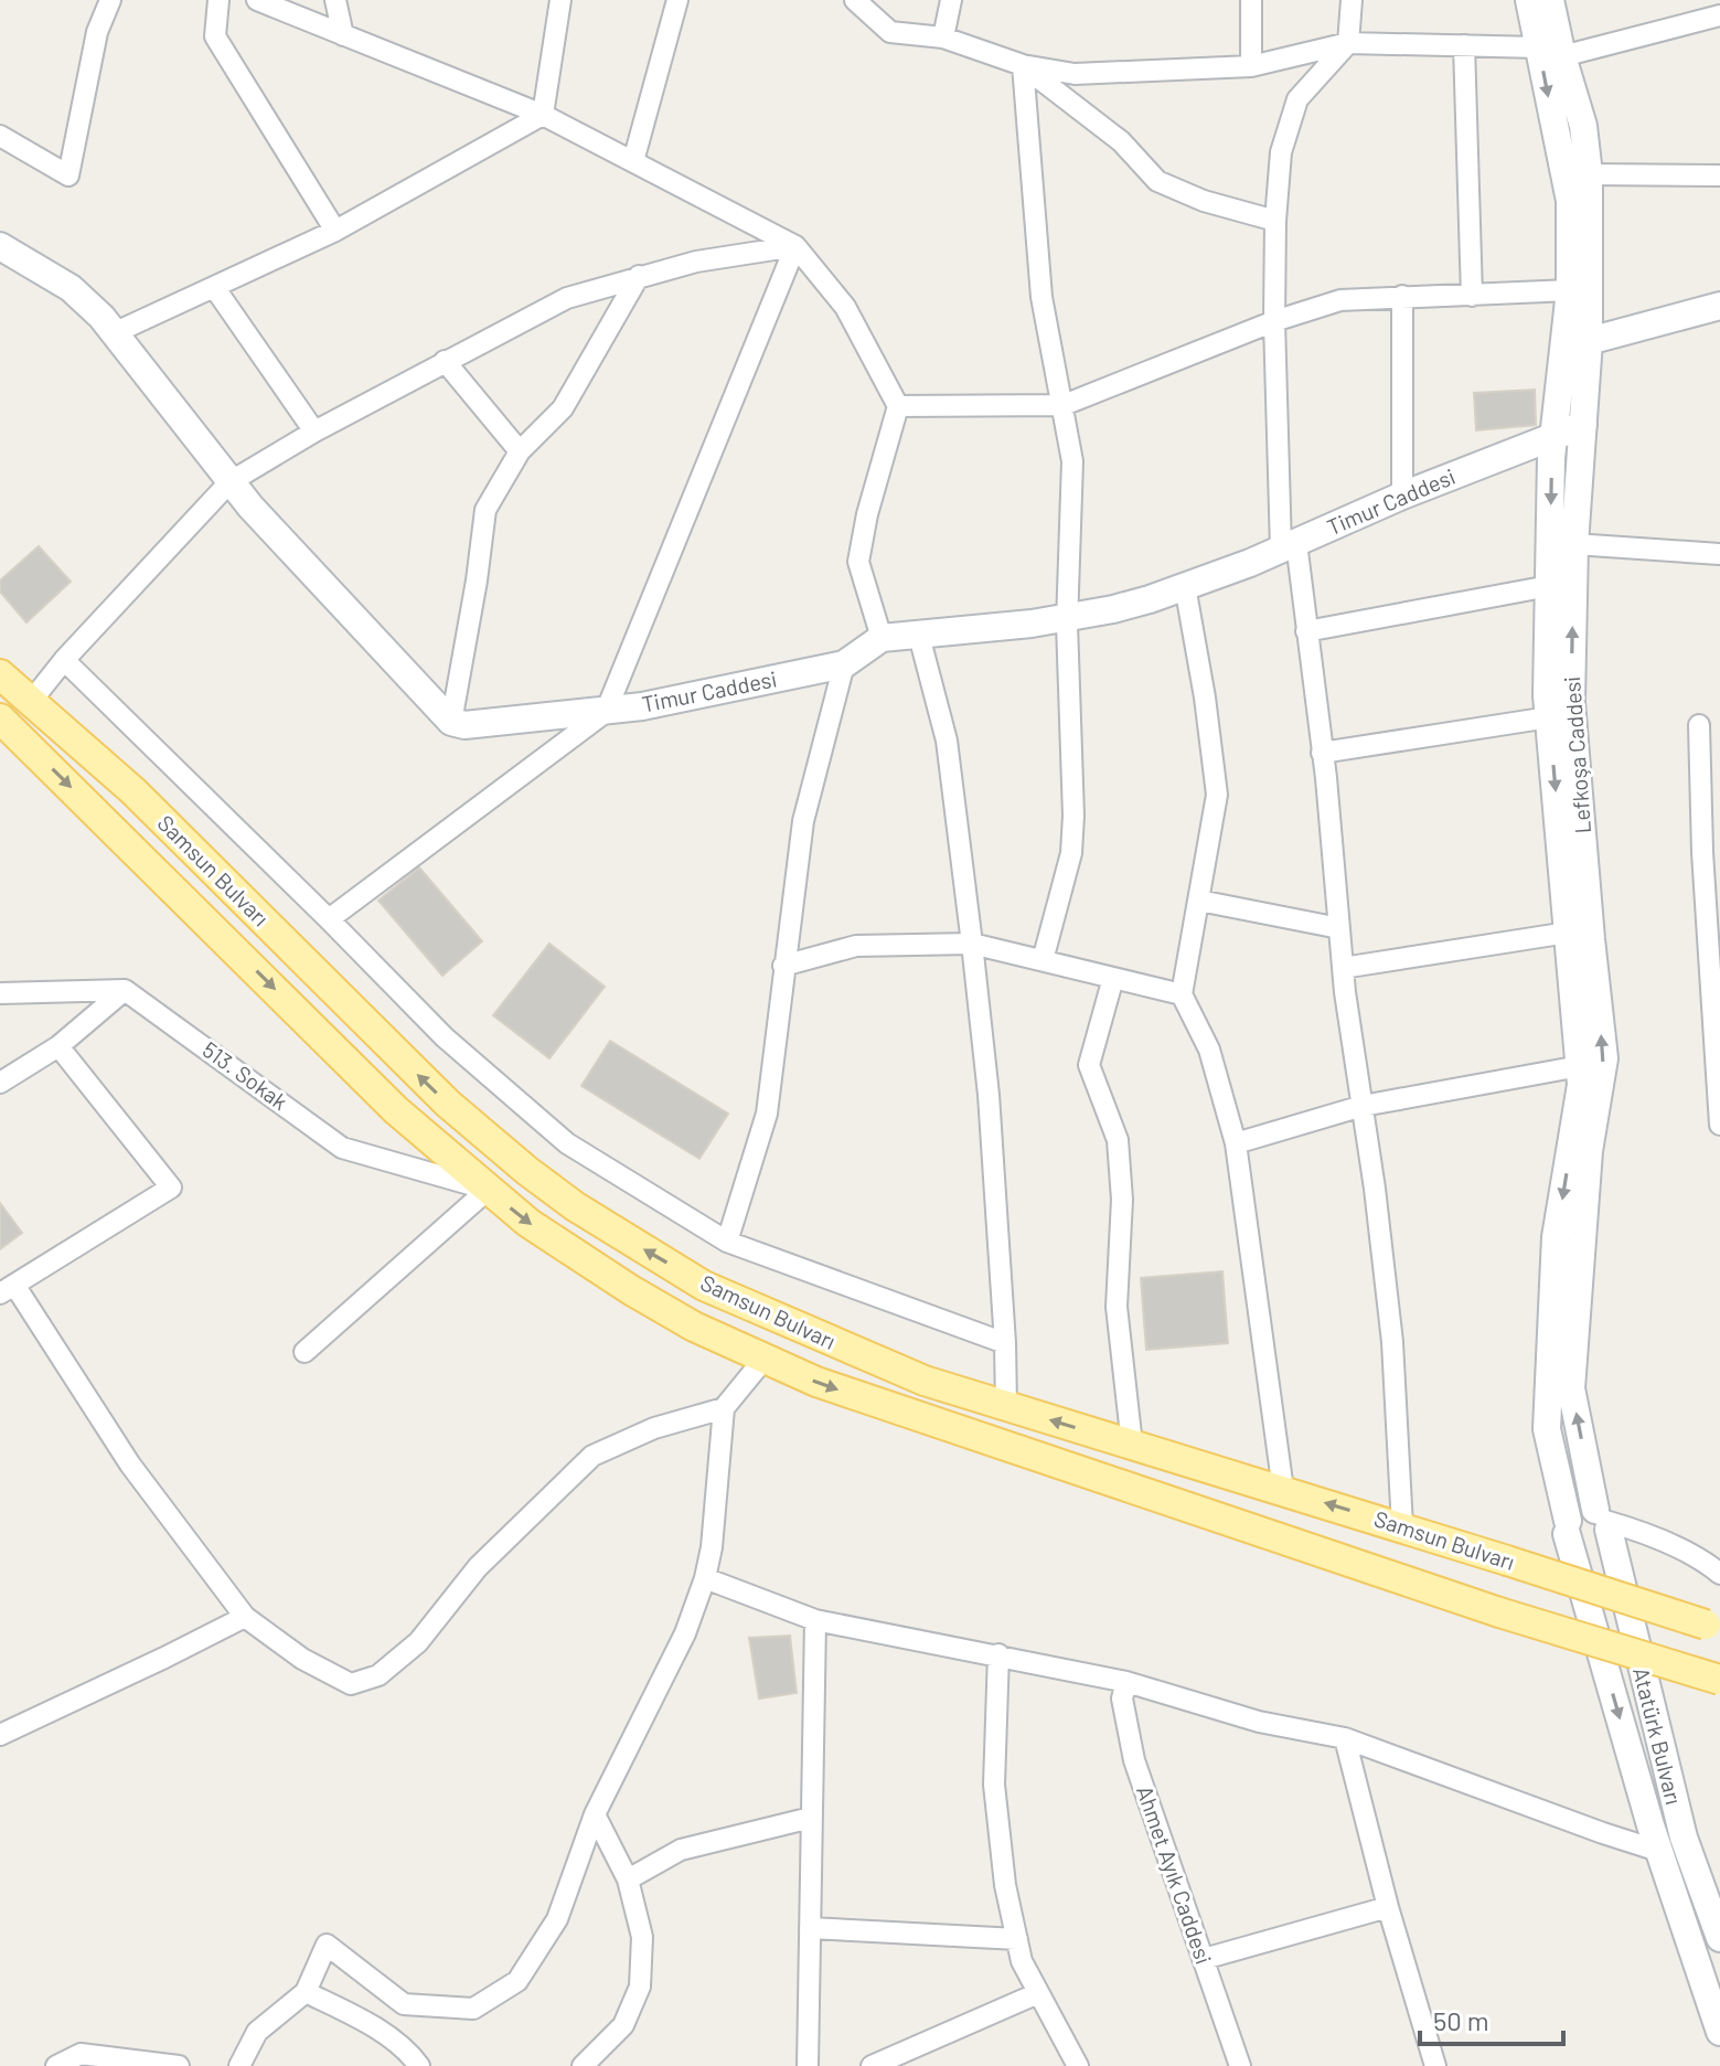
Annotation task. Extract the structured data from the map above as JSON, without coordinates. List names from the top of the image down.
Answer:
{
  "streets": {
    "main road": ["Samsun Bulvarı"],
    "street": [
      "Timur Caddesi",
      "Lefkoşa Caddesi",
      "513. Sokak",
      "Atatürk Bulvarı",
      "Ahmet Ayık Caddesi"
    ]
  },
  "crossings": [
    ["Timur Caddesi", "Lefkoşa Caddesi"],
    ["Lefkoşa Caddesi", "Atatürk Bulvarı"]
  ],
  "scale_bar": "50 m"
}
